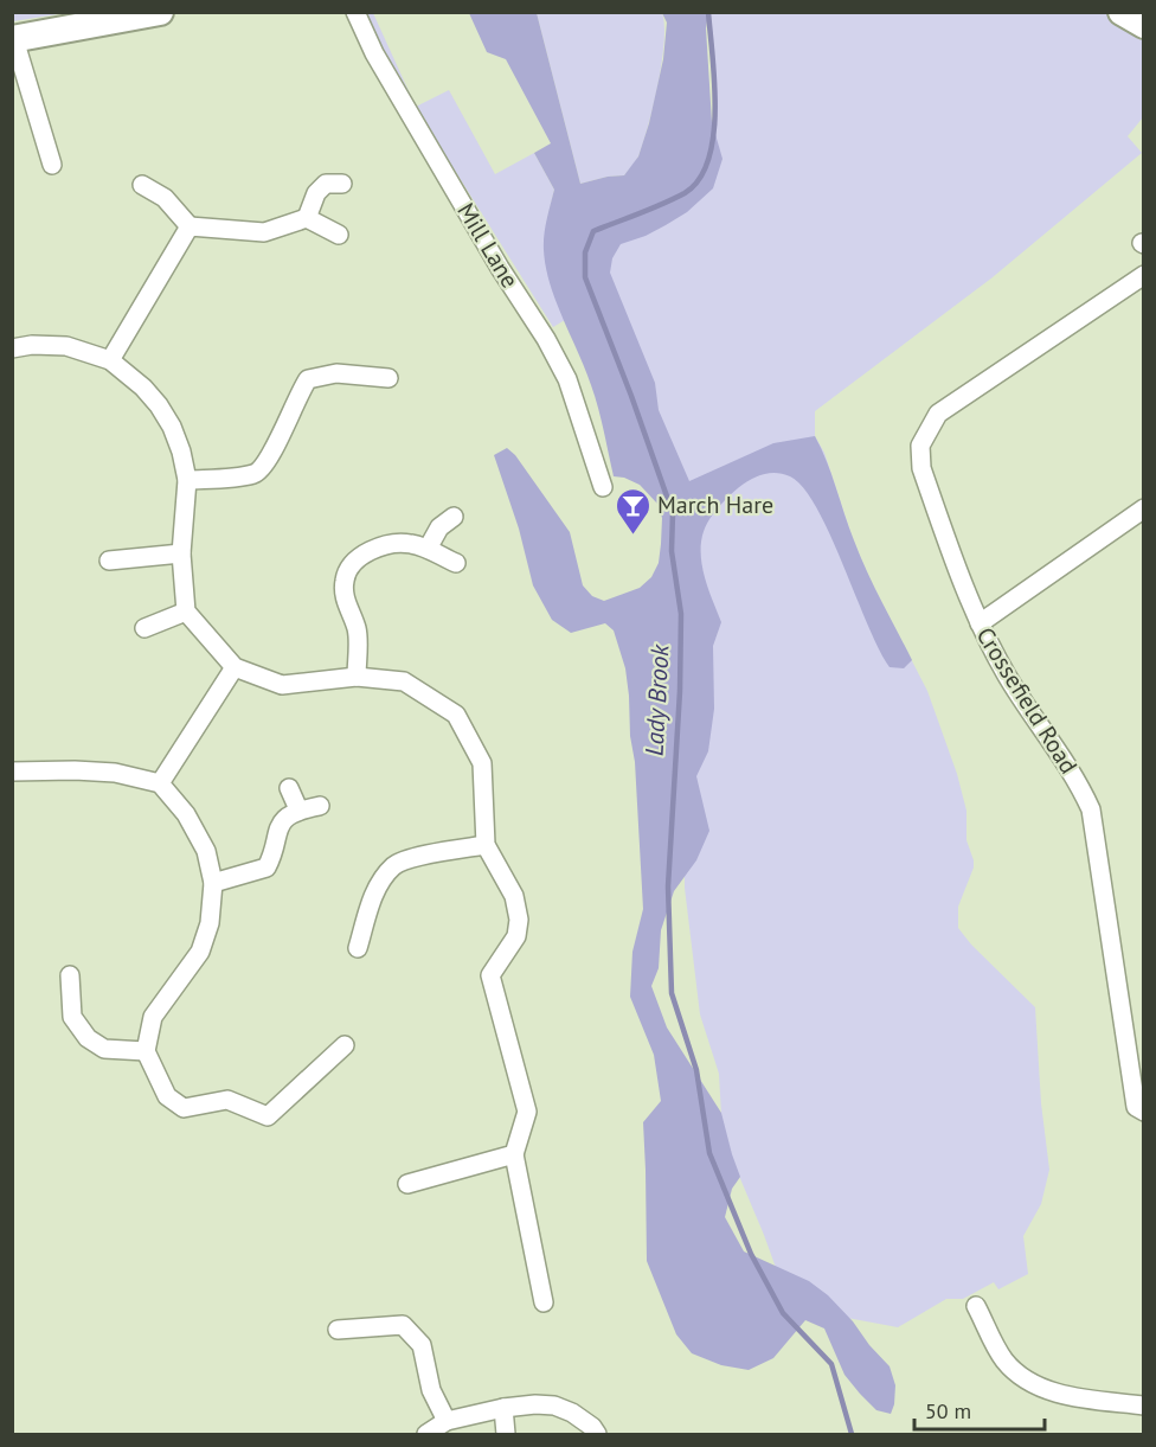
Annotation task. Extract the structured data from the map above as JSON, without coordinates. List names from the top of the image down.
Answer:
{
  "streets": {
    "street": ["Mill Lane", "Crossefield Road"]
  },
  "water": ["Lady Brook"],
  "places": {
    "bar": ["March Hare"]
  },
  "scale_bar": "50 m"
}
